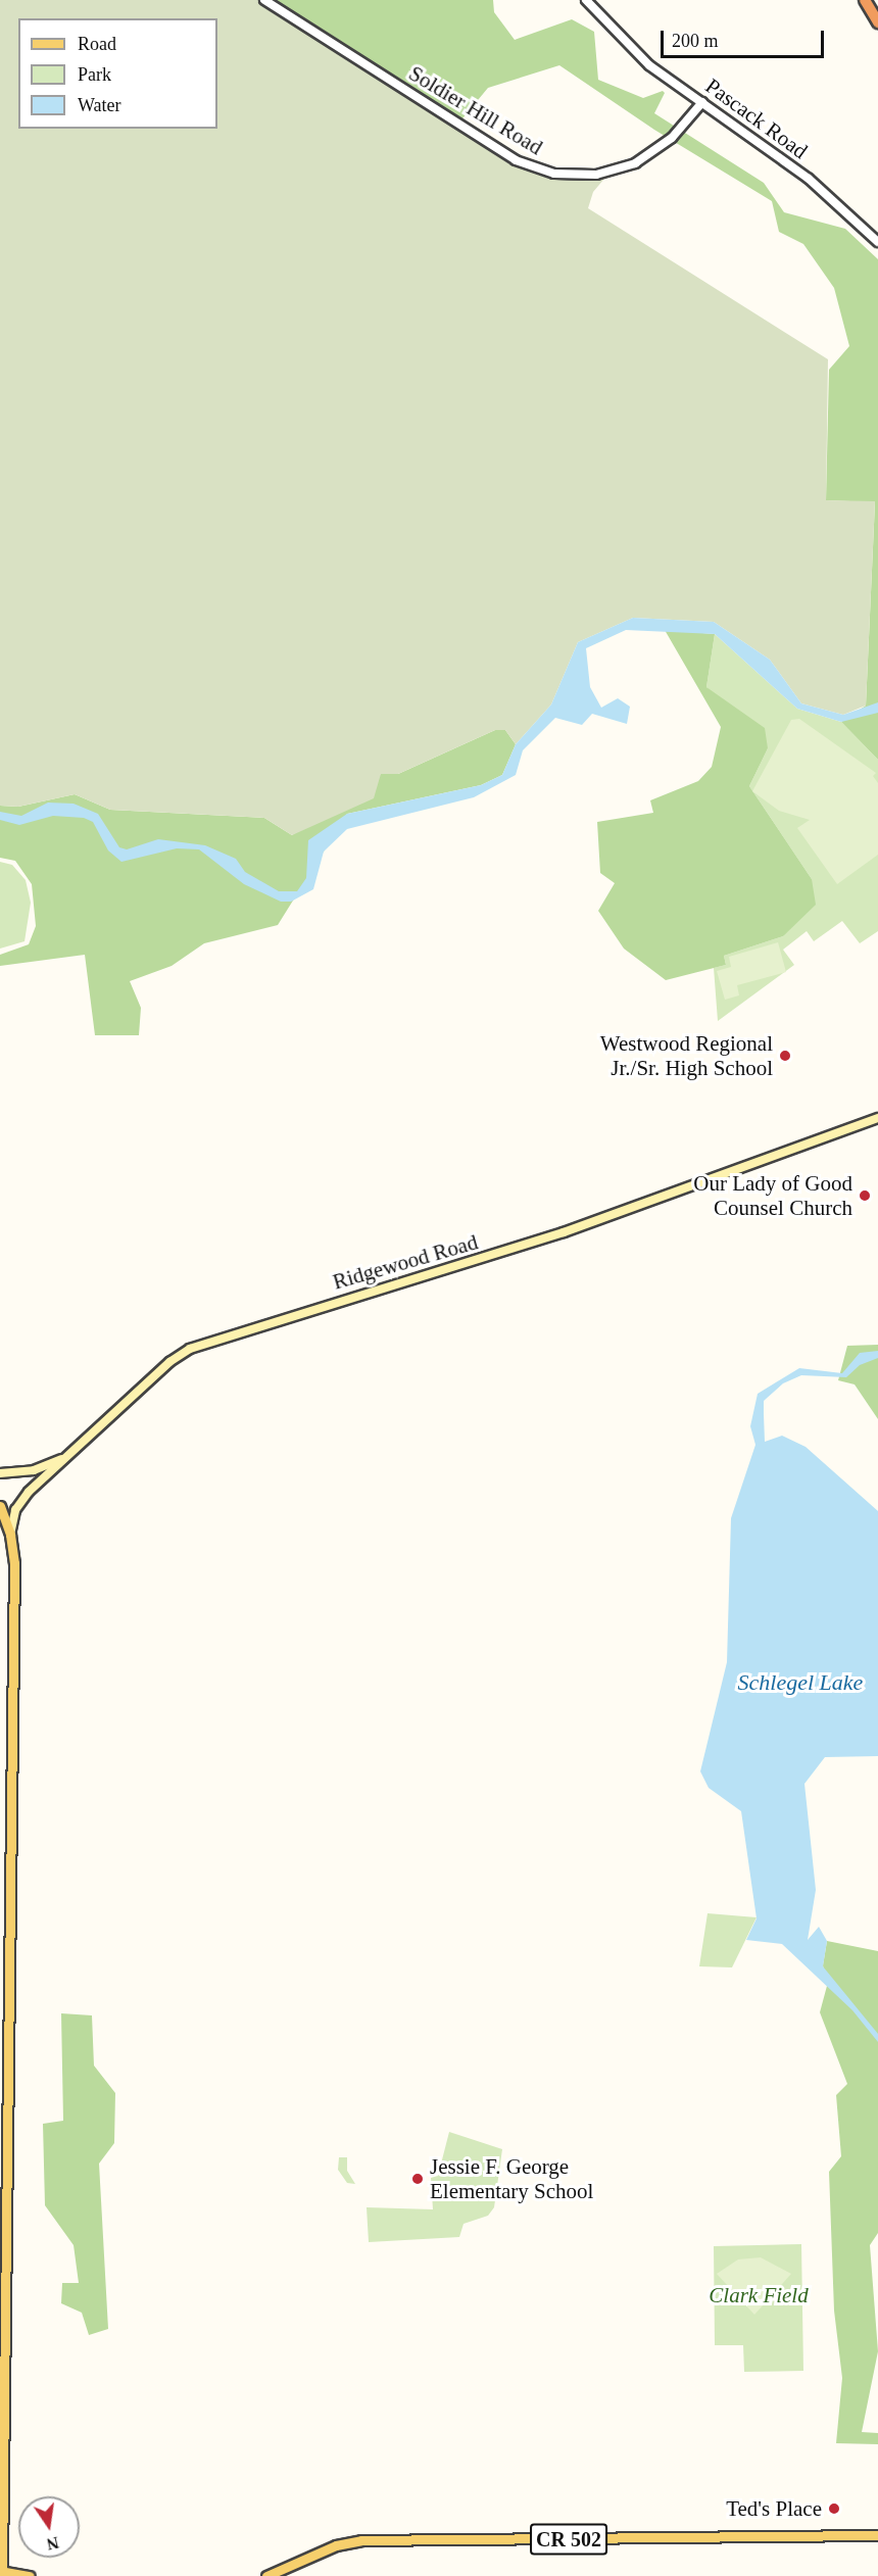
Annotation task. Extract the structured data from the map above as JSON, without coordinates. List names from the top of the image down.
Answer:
{
  "streets": {
    "main road": ["Ridgewood Road", "CR 502"],
    "street": ["Soldier Hill Road", "Pascack Road"]
  },
  "crossings": [
    ["Soldier Hill Road", "Pascack Road"]
  ],
  "water": ["Schlegel Lake"],
  "parks": ["Clark Field"],
  "places": [
    "Westwood Regional Jr./Sr. High School",
    "Our Lady of Good Counsel Church",
    "Jessie F. George Elementary School",
    "Ted's Place"
  ],
  "legend": ["Road", "Park", "Water"],
  "scale_bar": "200 m",
  "north": "bottom"
}
